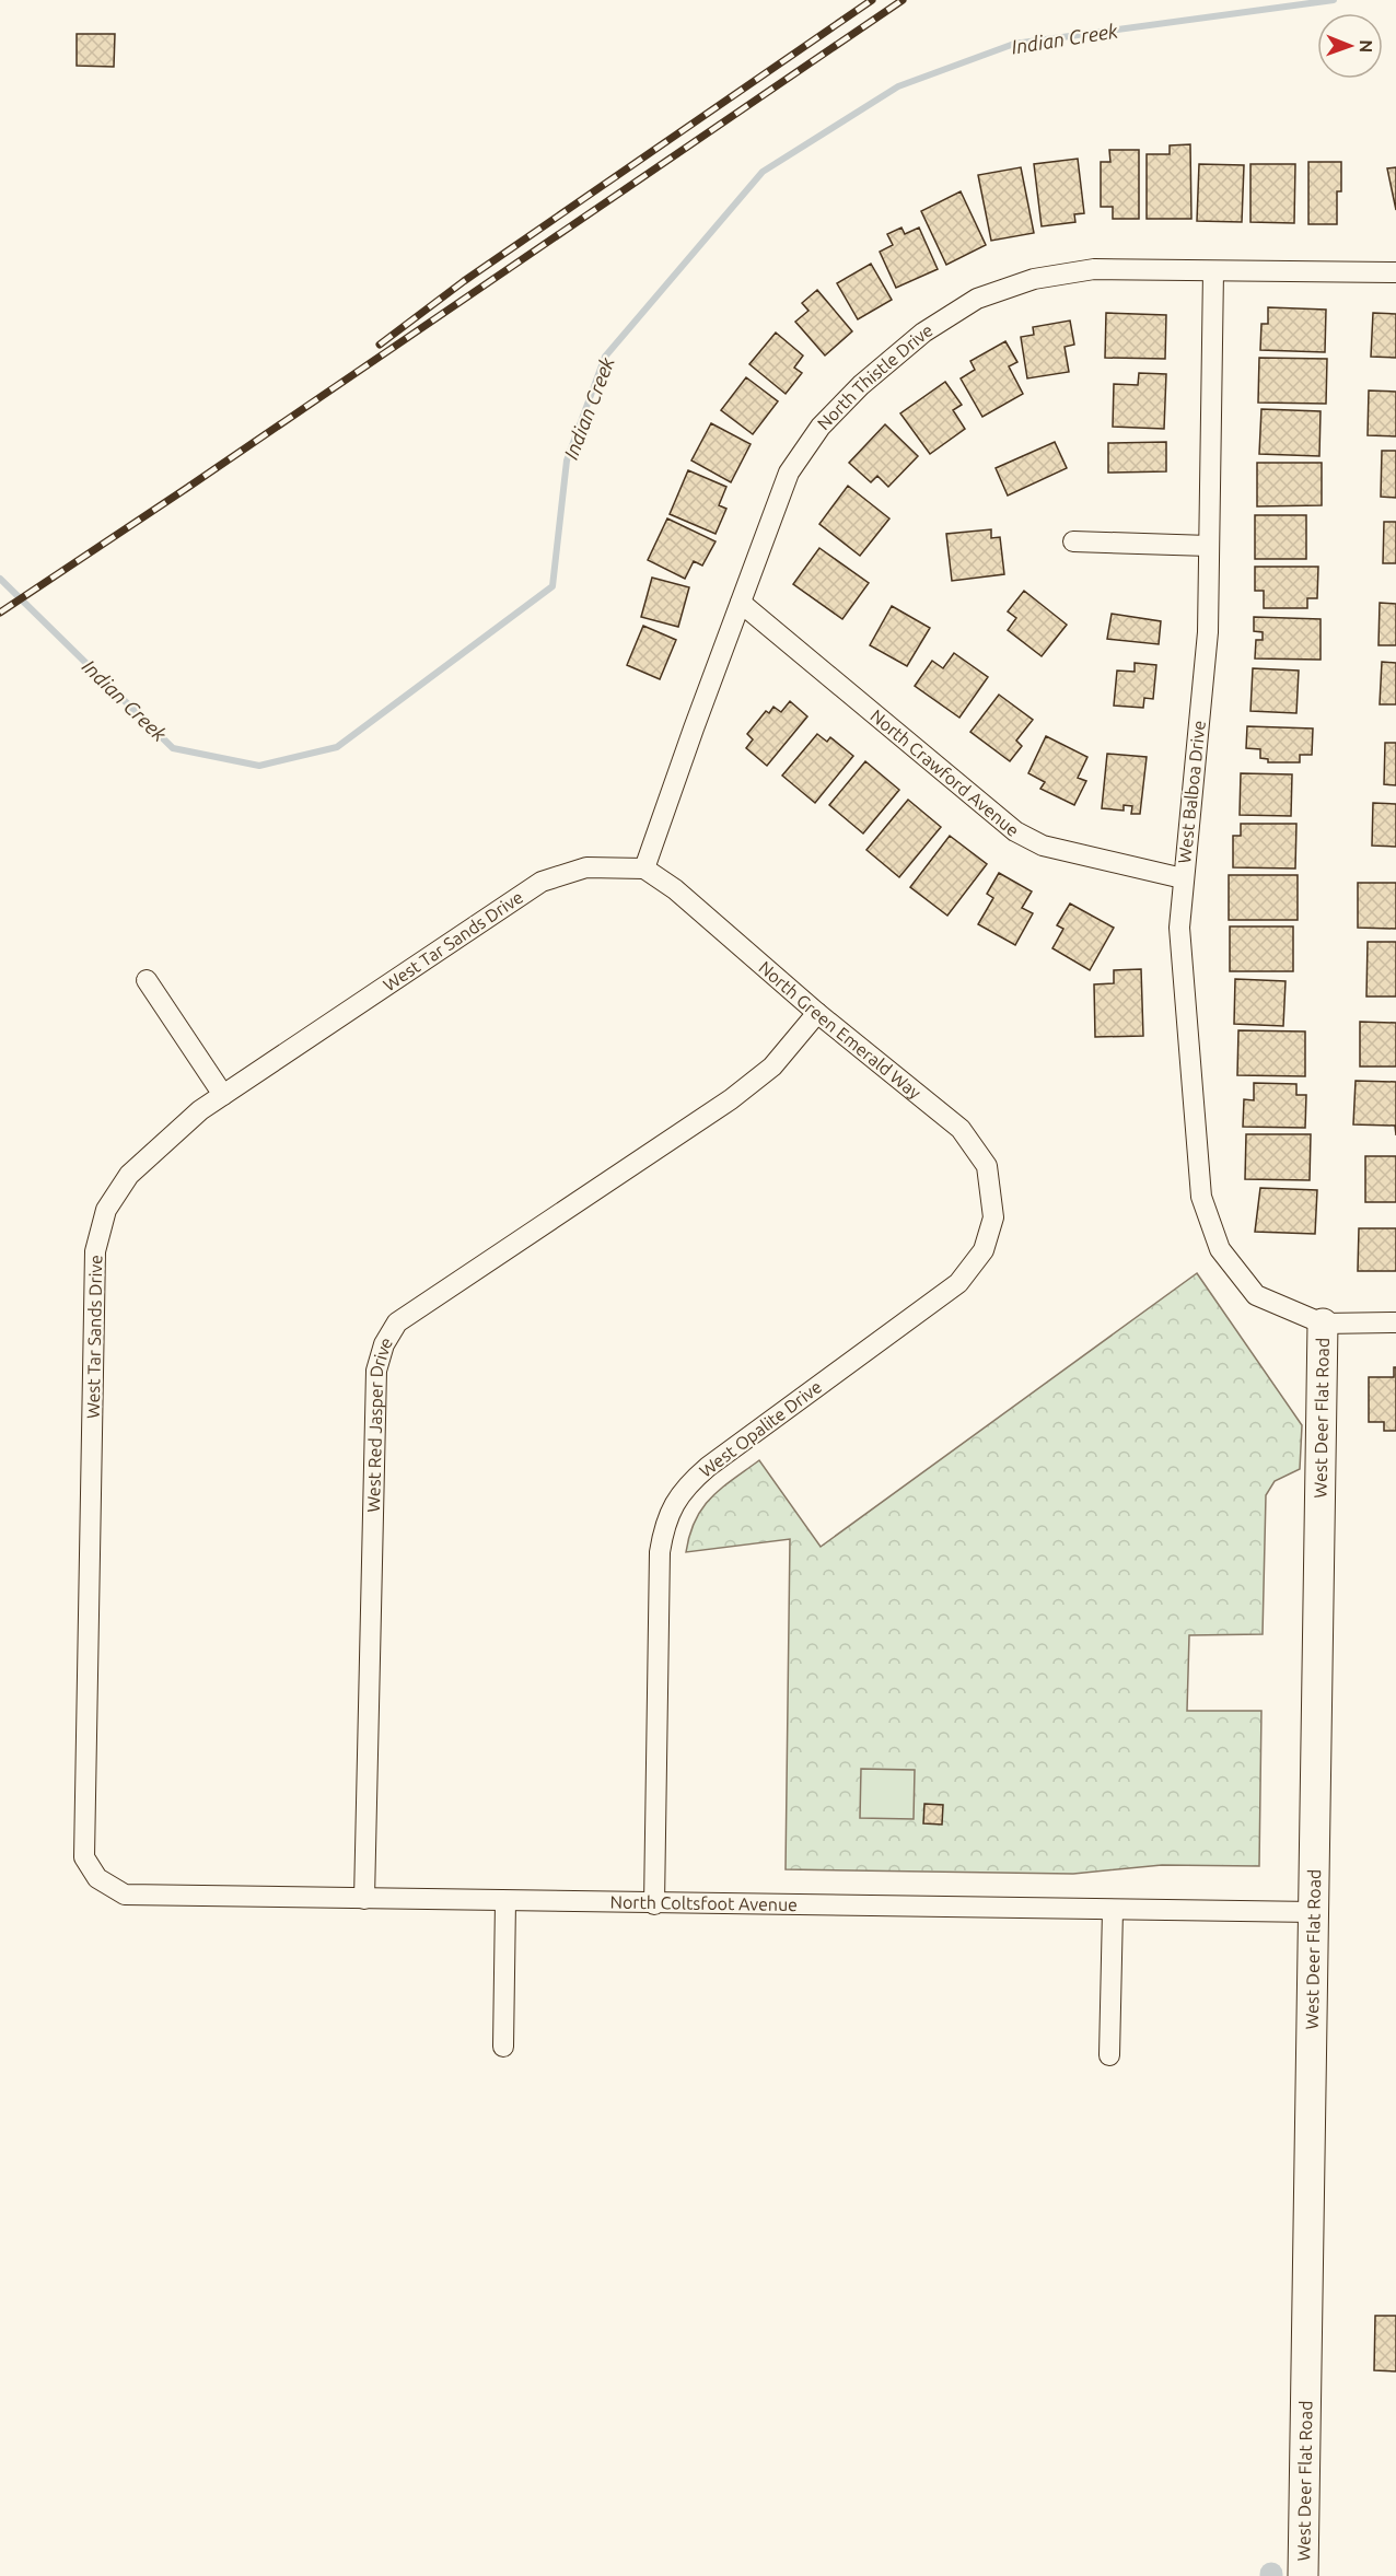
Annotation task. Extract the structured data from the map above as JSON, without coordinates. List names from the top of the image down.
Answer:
{
  "streets": {
    "street": [
      "North Thistle Drive",
      "North Crawford Avenue",
      "West Balboa Drive",
      "West Tar Sands Drive",
      "North Green Emerald Way",
      "West Deer Flat Road",
      "West Red Jasper Drive",
      "West Opalite Drive",
      "North Coltsfoot Avenue"
    ]
  },
  "crossings": [
    ["North Thistle Drive", "North Crawford Avenue"],
    ["North Thistle Drive", "West Balboa Drive"],
    ["North Thistle Drive", "West Tar Sands Drive"],
    ["North Thistle Drive", "North Green Emerald Way"],
    ["North Crawford Avenue", "West Balboa Drive"],
    ["West Balboa Drive", "West Deer Flat Road"],
    ["West Tar Sands Drive", "North Green Emerald Way"],
    ["West Tar Sands Drive", "North Coltsfoot Avenue"],
    ["North Green Emerald Way", "West Red Jasper Drive"],
    ["North Green Emerald Way", "West Opalite Drive"],
    ["West Deer Flat Road", "North Coltsfoot Avenue"],
    ["West Red Jasper Drive", "North Coltsfoot Avenue"],
    ["West Opalite Drive", "North Coltsfoot Avenue"]
  ],
  "water": ["Indian Creek"],
  "north": "right"
}
